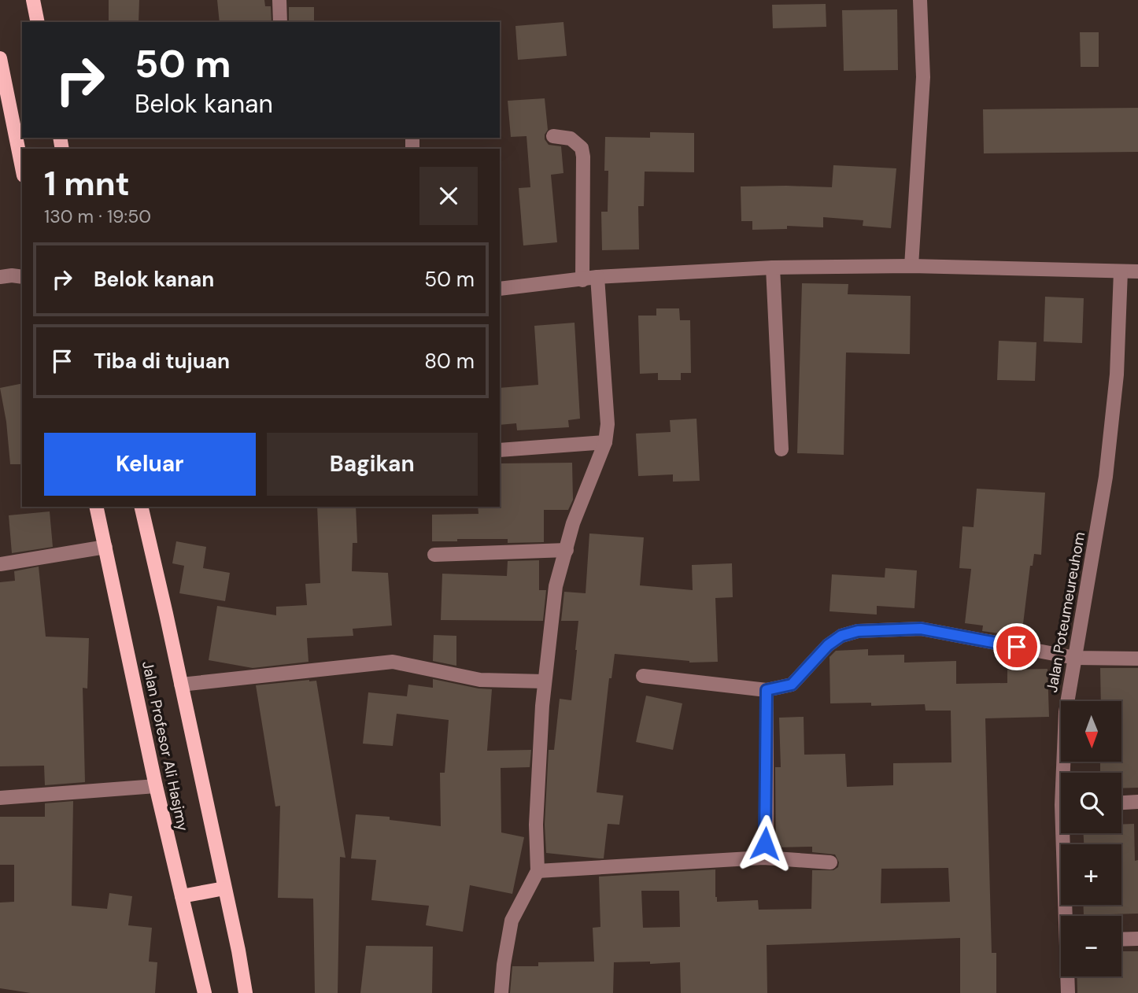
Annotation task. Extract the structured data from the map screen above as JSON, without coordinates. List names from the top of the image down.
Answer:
{
  "streets": {
    "main road": ["Jalan Profesor Ali Hasjmy"],
    "street": ["Jalan Poteumeureuhom"]
  },
  "north": "bottom",
  "page": {
    "turn": ["50 m", "Belok kanan"],
    "heading": ["1 mnt", "130 m · 19:50"],
    "list": [
      {
        "name": "Belok kanan",
        "value": "50 m"
      },
      {
        "name": "Tiba di tujuan",
        "value": "80 m"
      }
    ],
    "buttons": ["Keluar", "Bagikan"],
    "map_buttons": ["+", "−"]
  }
}
